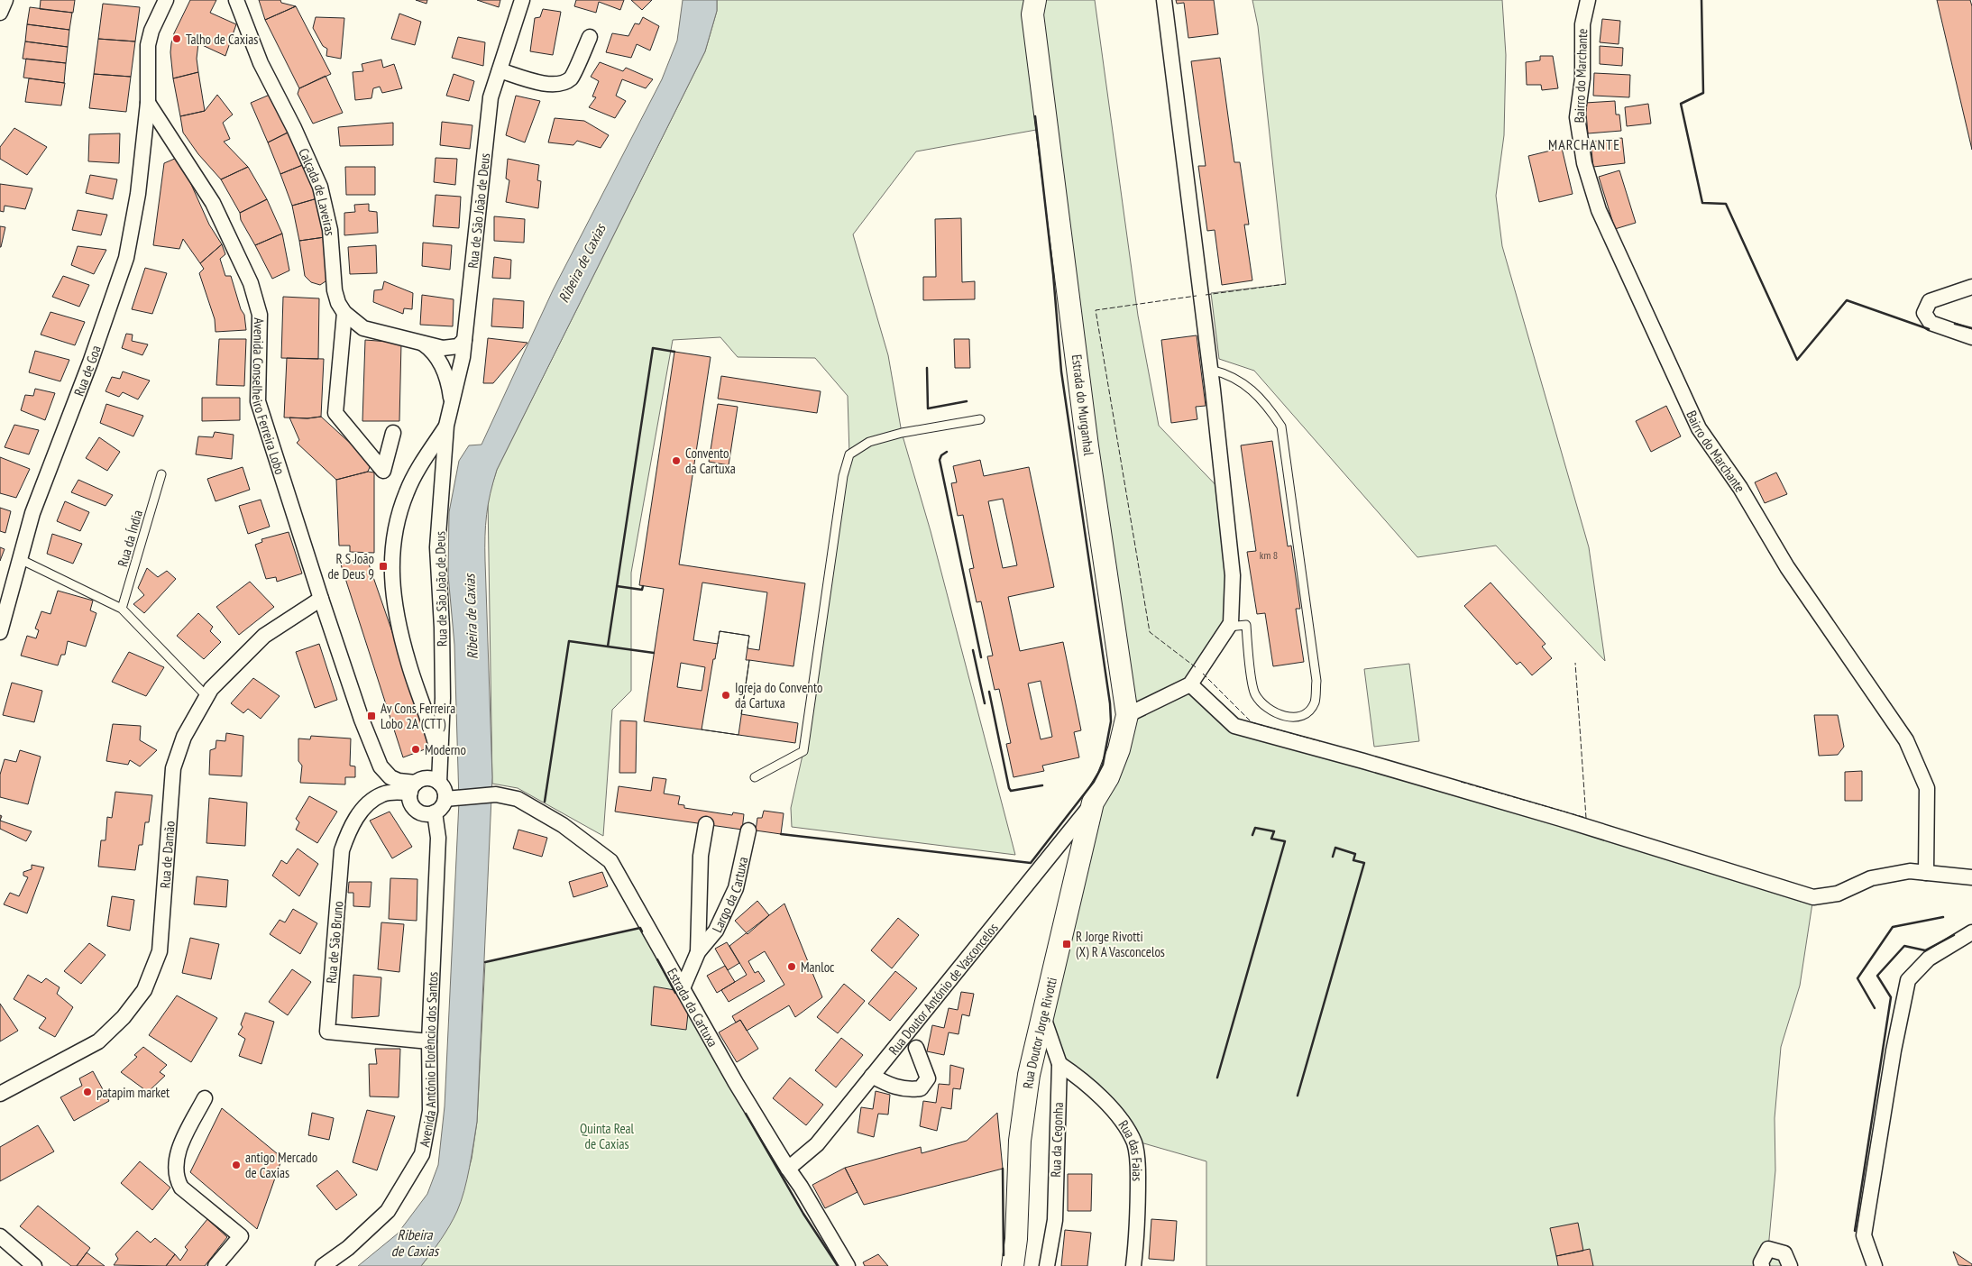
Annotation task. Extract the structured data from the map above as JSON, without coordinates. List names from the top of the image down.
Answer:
{
  "streets": {
    "street": [
      "Bairro do Marchante",
      "Calçada de Laveiras",
      "Rua de São João de Deus",
      "Rua de Goa",
      "Avenida Conselheiro Ferreira Lobo",
      "Estrada do Murganhal",
      "Rua de Damão",
      "Largo da Cartuxa",
      "Rua de São Bruno",
      "Rua Doutor António de Vasconcelos",
      "Estrada da Cartuxa",
      "Rua Doutor Jorge Rivotti",
      "Avenida António Florêncio dos Santos",
      "Rua da Cegonha",
      "Rua das Faias"
    ],
    "lane": ["Rua da Índia"]
  },
  "crossings": [
    ["Calçada de Laveiras", "Rua de São João de Deus"],
    ["Rua de São João de Deus", "Avenida Conselheiro Ferreira Lobo"],
    ["Rua de São João de Deus", "Rua de São Bruno"],
    ["Rua de São João de Deus", "Estrada da Cartuxa"],
    ["Rua de São João de Deus", "Avenida António Florêncio dos Santos"],
    ["Rua de Goa", "Avenida Conselheiro Ferreira Lobo"],
    ["Avenida Conselheiro Ferreira Lobo", "Rua de Damão"],
    ["Avenida Conselheiro Ferreira Lobo", "Rua de São Bruno"],
    ["Avenida Conselheiro Ferreira Lobo", "Estrada da Cartuxa"],
    ["Avenida Conselheiro Ferreira Lobo", "Avenida António Florêncio dos Santos"],
    ["Estrada do Murganhal", "Rua Doutor António de Vasconcelos"],
    ["Estrada do Murganhal", "Rua Doutor Jorge Rivotti"],
    ["Largo da Cartuxa", "Estrada da Cartuxa"],
    ["Rua de São Bruno", "Estrada da Cartuxa"],
    ["Rua de São Bruno", "Avenida António Florêncio dos Santos"],
    ["Rua Doutor António de Vasconcelos", "Estrada da Cartuxa"],
    ["Rua Doutor António de Vasconcelos", "Rua Doutor Jorge Rivotti"],
    ["Estrada da Cartuxa", "Avenida António Florêncio dos Santos"],
    ["Rua Doutor Jorge Rivotti", "Rua da Cegonha"],
    ["Rua da Cegonha", "Rua das Faias"]
  ],
  "districts": ["MARCHANTE"],
  "water": ["Ribeira de Caxias"],
  "parks": ["Quinta Real de Caxias"],
  "places": {
    "other": [
      "Talho de Caxias",
      "Convento da Cartuxa",
      "Igreja do Convento da Cartuxa",
      "Moderno",
      "Manloc",
      "patapim market",
      "antigo Mercado de Caxias"
    ],
    "transit": ["R S João de Deus 9", "Av Cons Ferreira Lobo 2A (CTT)", "R Jorge Rivotti (X) R A Vasconcelos"]
  },
  "house_numbers": ["km 8"]
}
